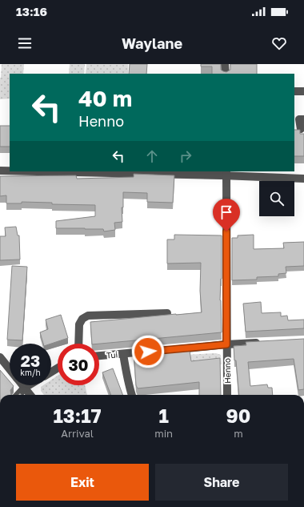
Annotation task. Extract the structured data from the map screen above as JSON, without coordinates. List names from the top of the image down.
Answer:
{
  "streets": {
    "street": ["Tui", "Henno"]
  },
  "page": {
    "status": "13:16",
    "header": "Waylane",
    "turn": ["40 m", "Henno"],
    "speed": "23 km/h",
    "limit": "30",
    "eta": [
      "13:17",
      "Arrival",
      "1",
      "min",
      "90",
      "m"
    ],
    "buttons": ["Exit", "Share"]
  }
}
